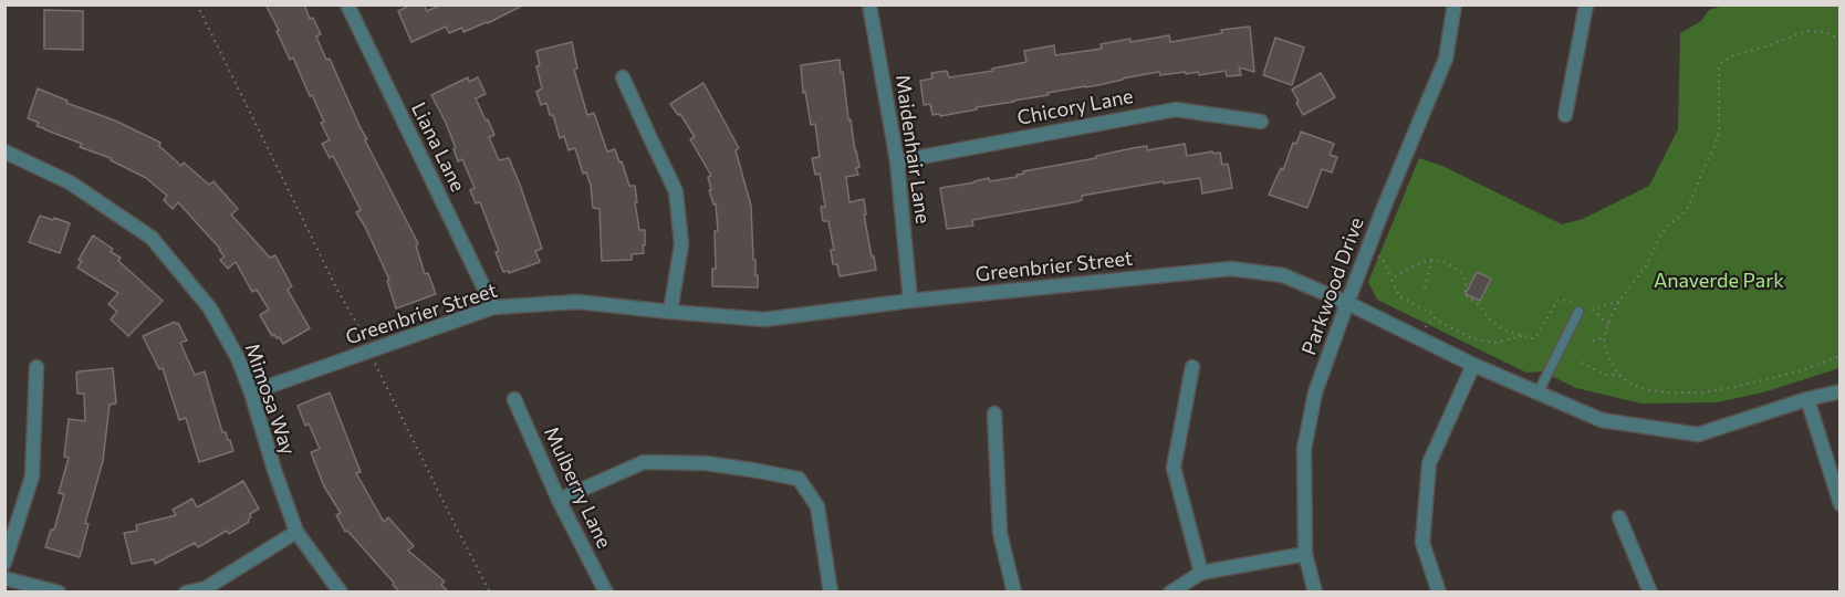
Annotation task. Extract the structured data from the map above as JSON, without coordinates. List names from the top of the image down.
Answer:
{
  "streets": {
    "street": [
      "Chicory Lane",
      "Liana Lane",
      "Maidenhair Lane",
      "Greenbrier Street",
      "Parkwood Drive",
      "Mimosa Way",
      "Mulberry Lane"
    ]
  },
  "crossings": [
    ["Chicory Lane", "Maidenhair Lane"],
    ["Liana Lane", "Greenbrier Street"],
    ["Maidenhair Lane", "Greenbrier Street"],
    ["Greenbrier Street", "Parkwood Drive"],
    ["Greenbrier Street", "Mimosa Way"]
  ],
  "parks": ["Anaverde Park"]
}
